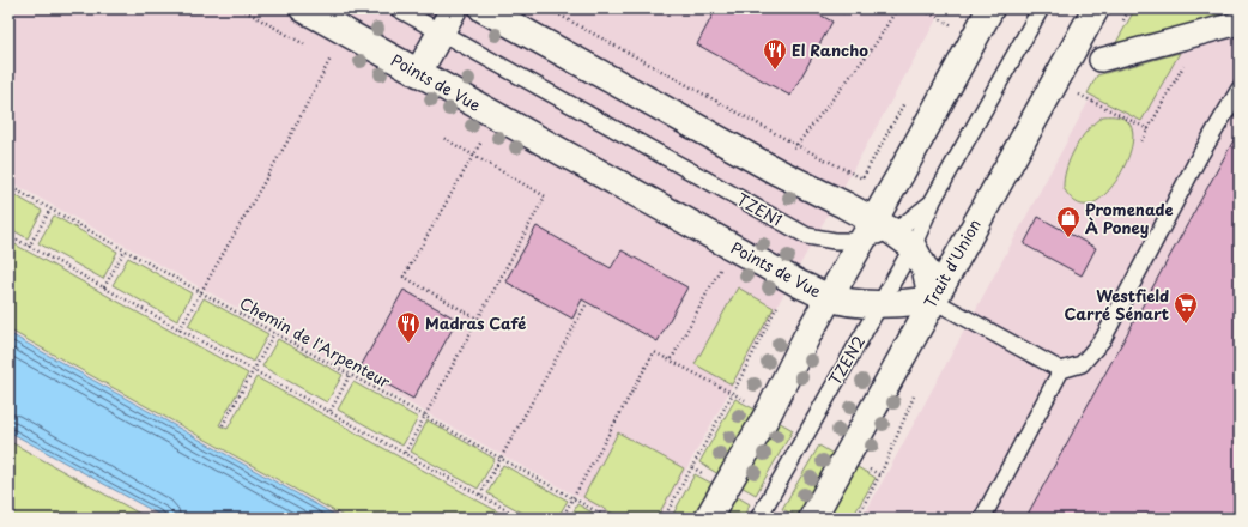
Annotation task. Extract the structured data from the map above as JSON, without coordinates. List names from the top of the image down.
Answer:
{
  "streets": {
    "street": ["Points de Vue", "Trait d'Union"],
    "lane": ["TZEN1", "TZEN2"],
    "path": ["Chemin de l'Arpenteur"]
  },
  "crossings": [
    ["Points de Vue", "Trait d'Union"],
    ["Points de Vue", "TZEN2"],
    ["TZEN1", "TZEN2"]
  ],
  "places": {
    "restaurant": ["El Rancho", "Madras Café"],
    "shop": ["Promenade À Poney"],
    "supermarket": ["Westfield Carré Sénart"]
  }
}
